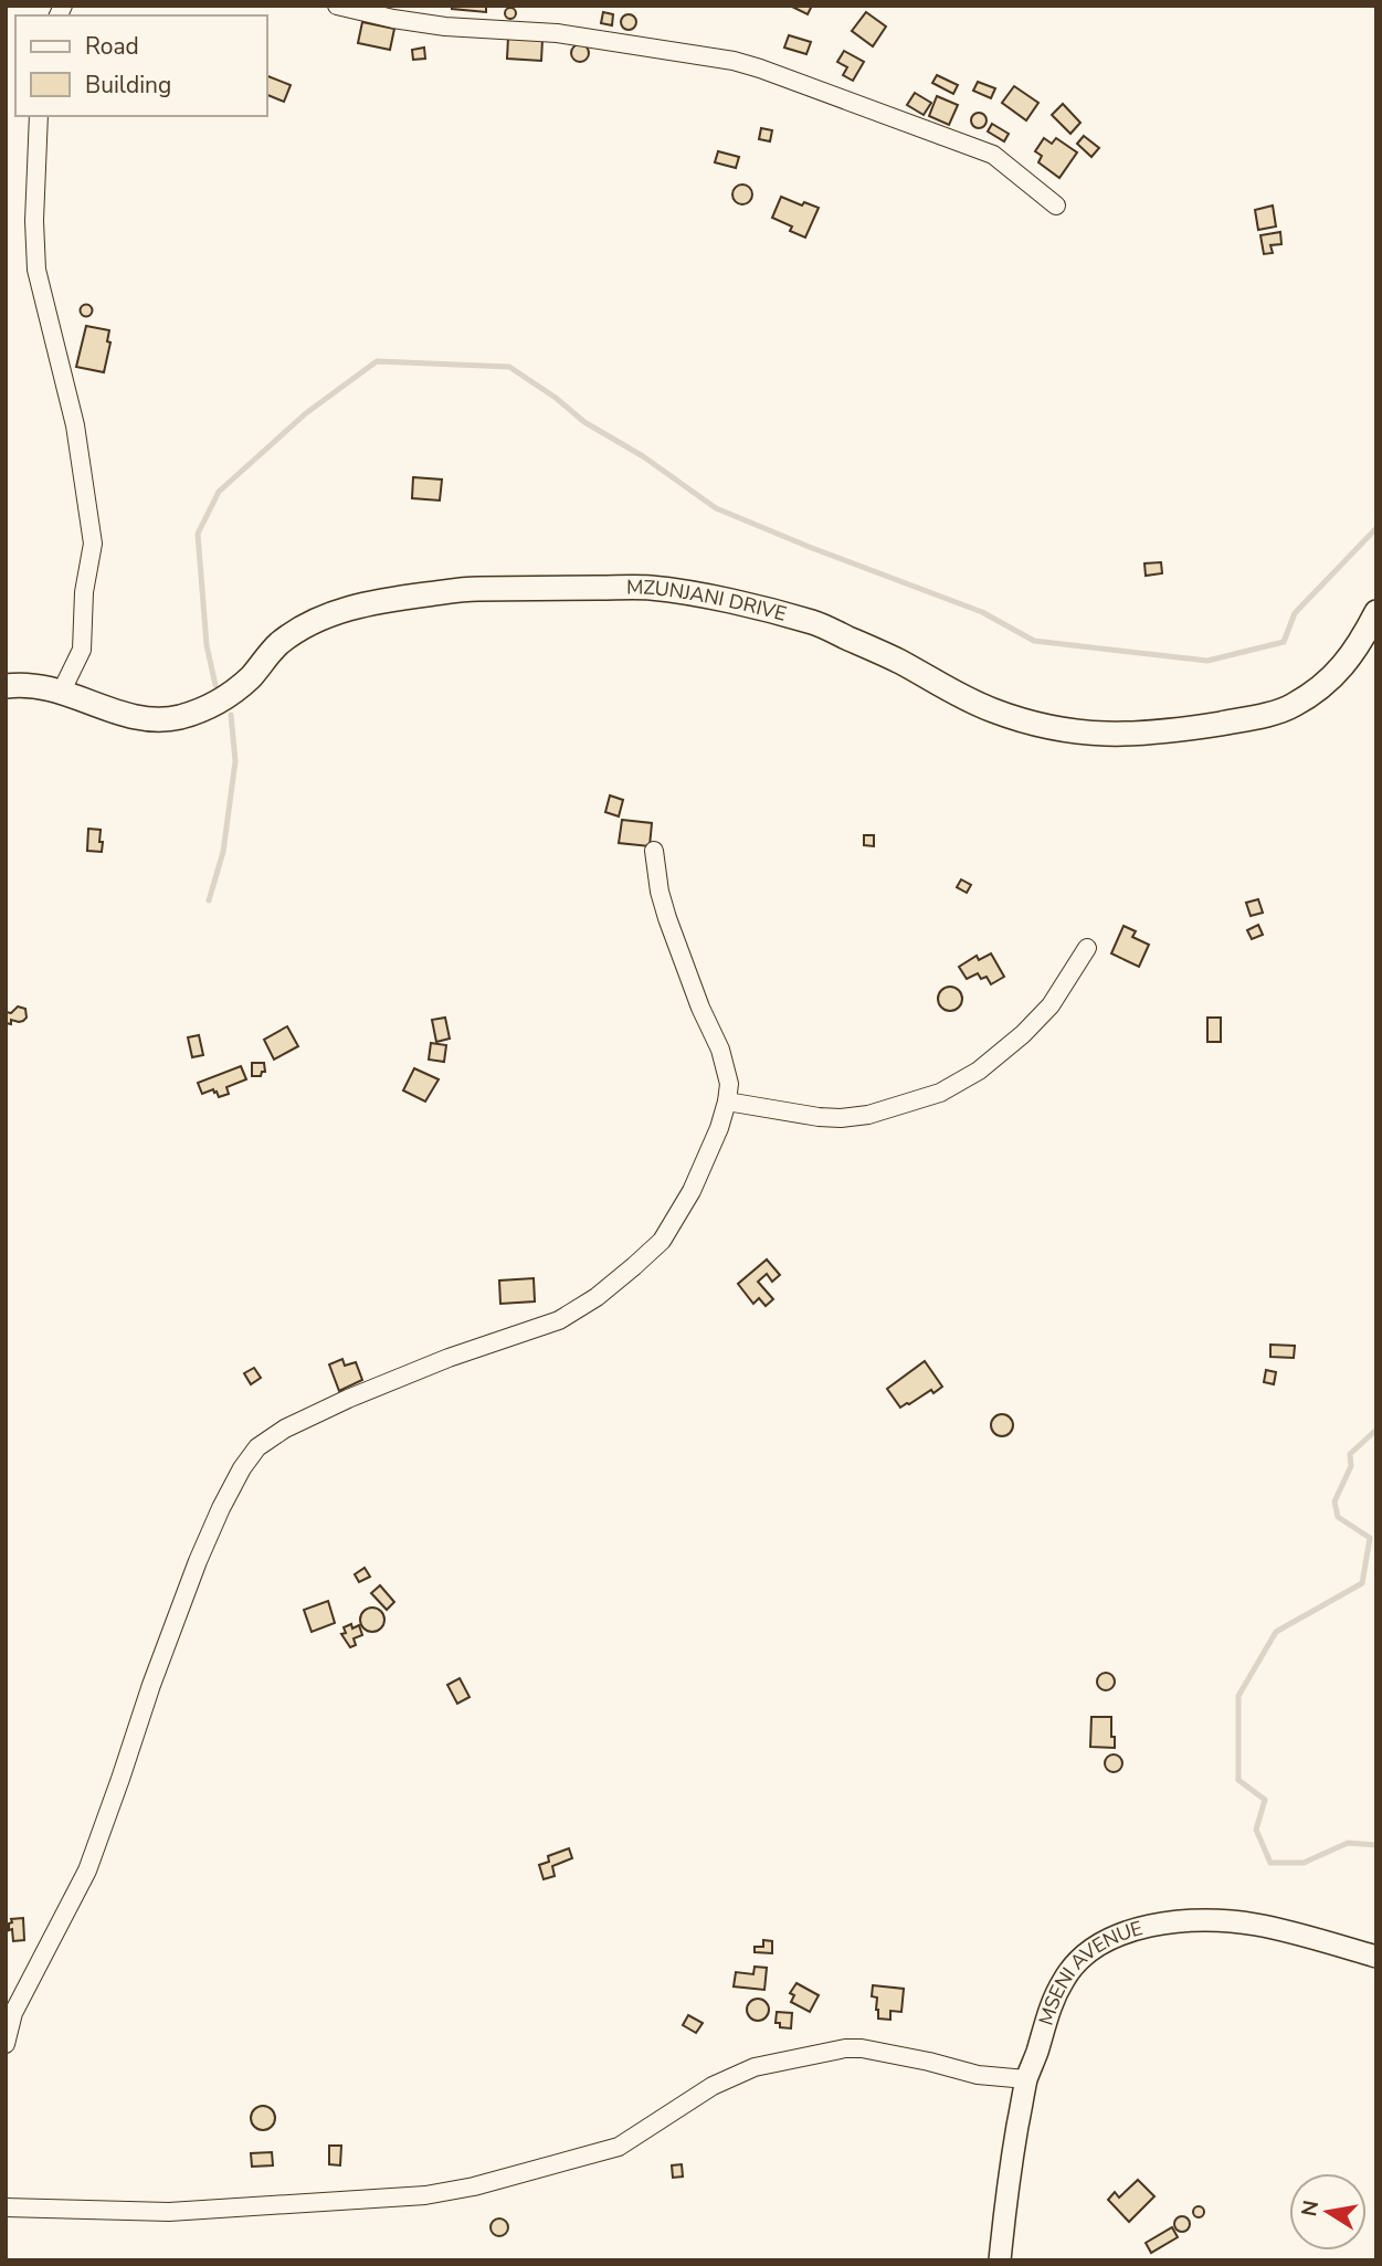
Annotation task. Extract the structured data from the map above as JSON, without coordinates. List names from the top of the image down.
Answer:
{
  "streets": {
    "main road": ["MZUNJANI DRIVE"],
    "street": ["MSENI AVENUE"]
  },
  "legend": ["Road", "Building"],
  "north": "left"
}
